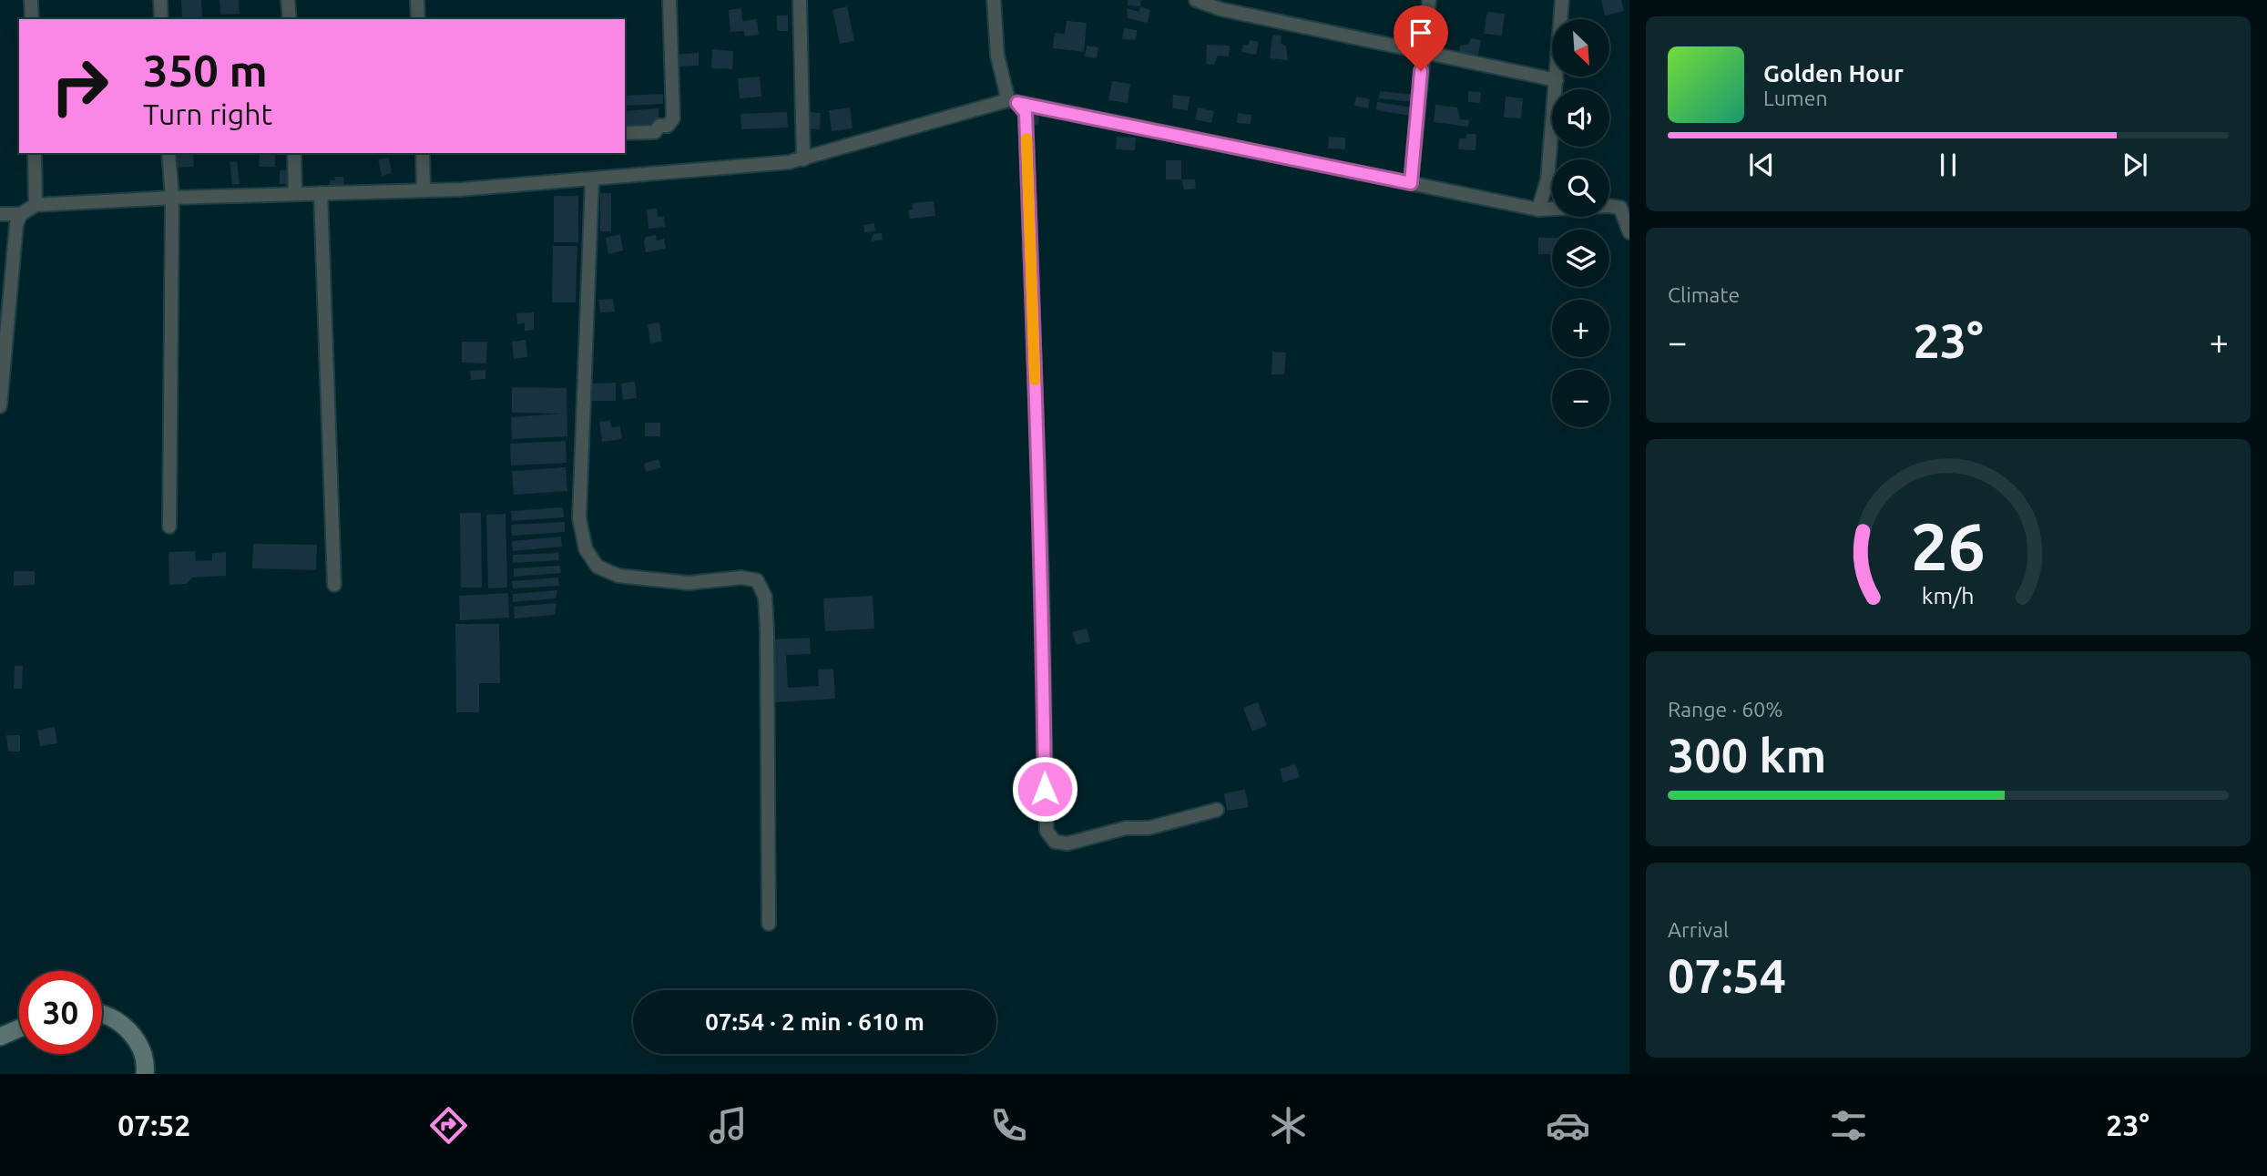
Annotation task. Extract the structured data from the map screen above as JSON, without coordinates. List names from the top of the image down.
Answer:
{
  "north": "bottom right",
  "page": {
    "map_buttons": ["+", "−"],
    "turn": ["350 m", "Turn right"],
    "song": ["Golden Hour", "Lumen"],
    "tile": [
      "Climate",
      ["Range · 60%", "300 km"],
      ["Arrival", "07:54"]
    ],
    "heat": ["−", "23°", "+"],
    "limit": "30",
    "trip": "07:54 · 2 min · 610 m",
    "tabs": ["07:52", "23°"],
    "gauge": ["26", "km/h"]
  }
}
